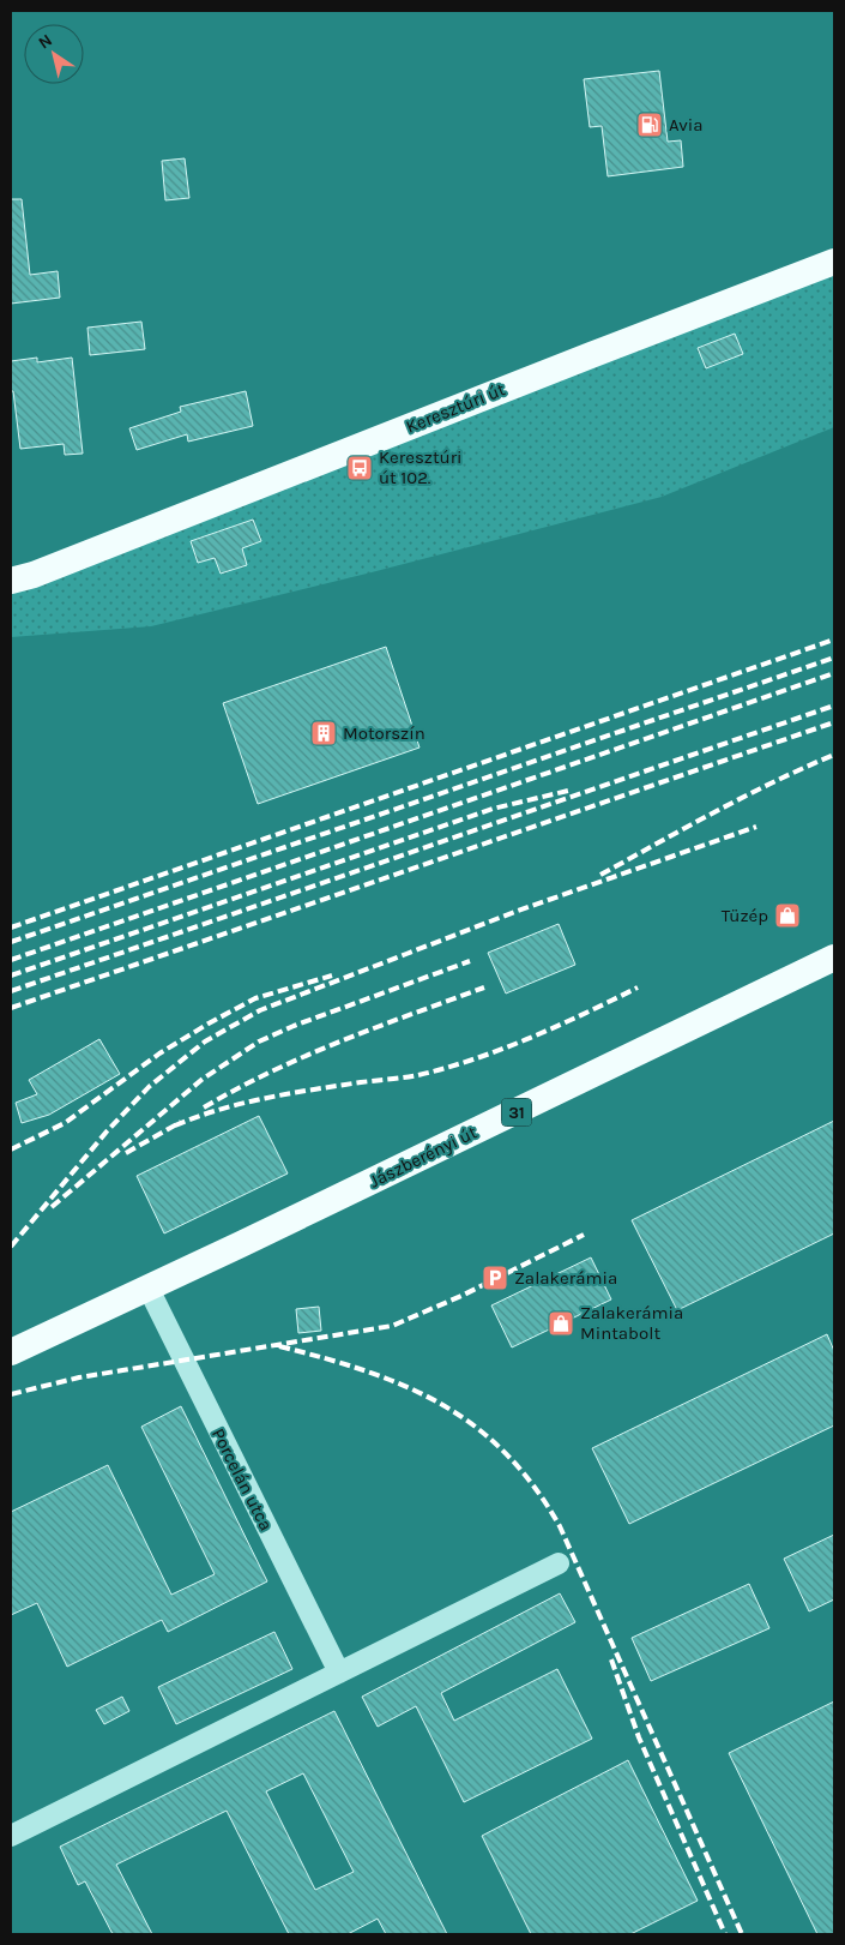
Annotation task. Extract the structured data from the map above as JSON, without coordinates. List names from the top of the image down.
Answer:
{
  "streets": {
    "main road": ["Keresztúri út", "31", "Jászberényi út"],
    "street": ["Porcelán utca"]
  },
  "crossings": [
    ["Jászberényi út", "Porcelán utca"]
  ],
  "places": {
    "fuel station": ["Avia"],
    "bus stop": ["Keresztúri út 102."],
    "building": ["Motorszín"],
    "shop": ["Tüzép", "Zalakerámia Mintabolt"],
    "parking": ["Zalakerámia"]
  },
  "north": "top left"
}
